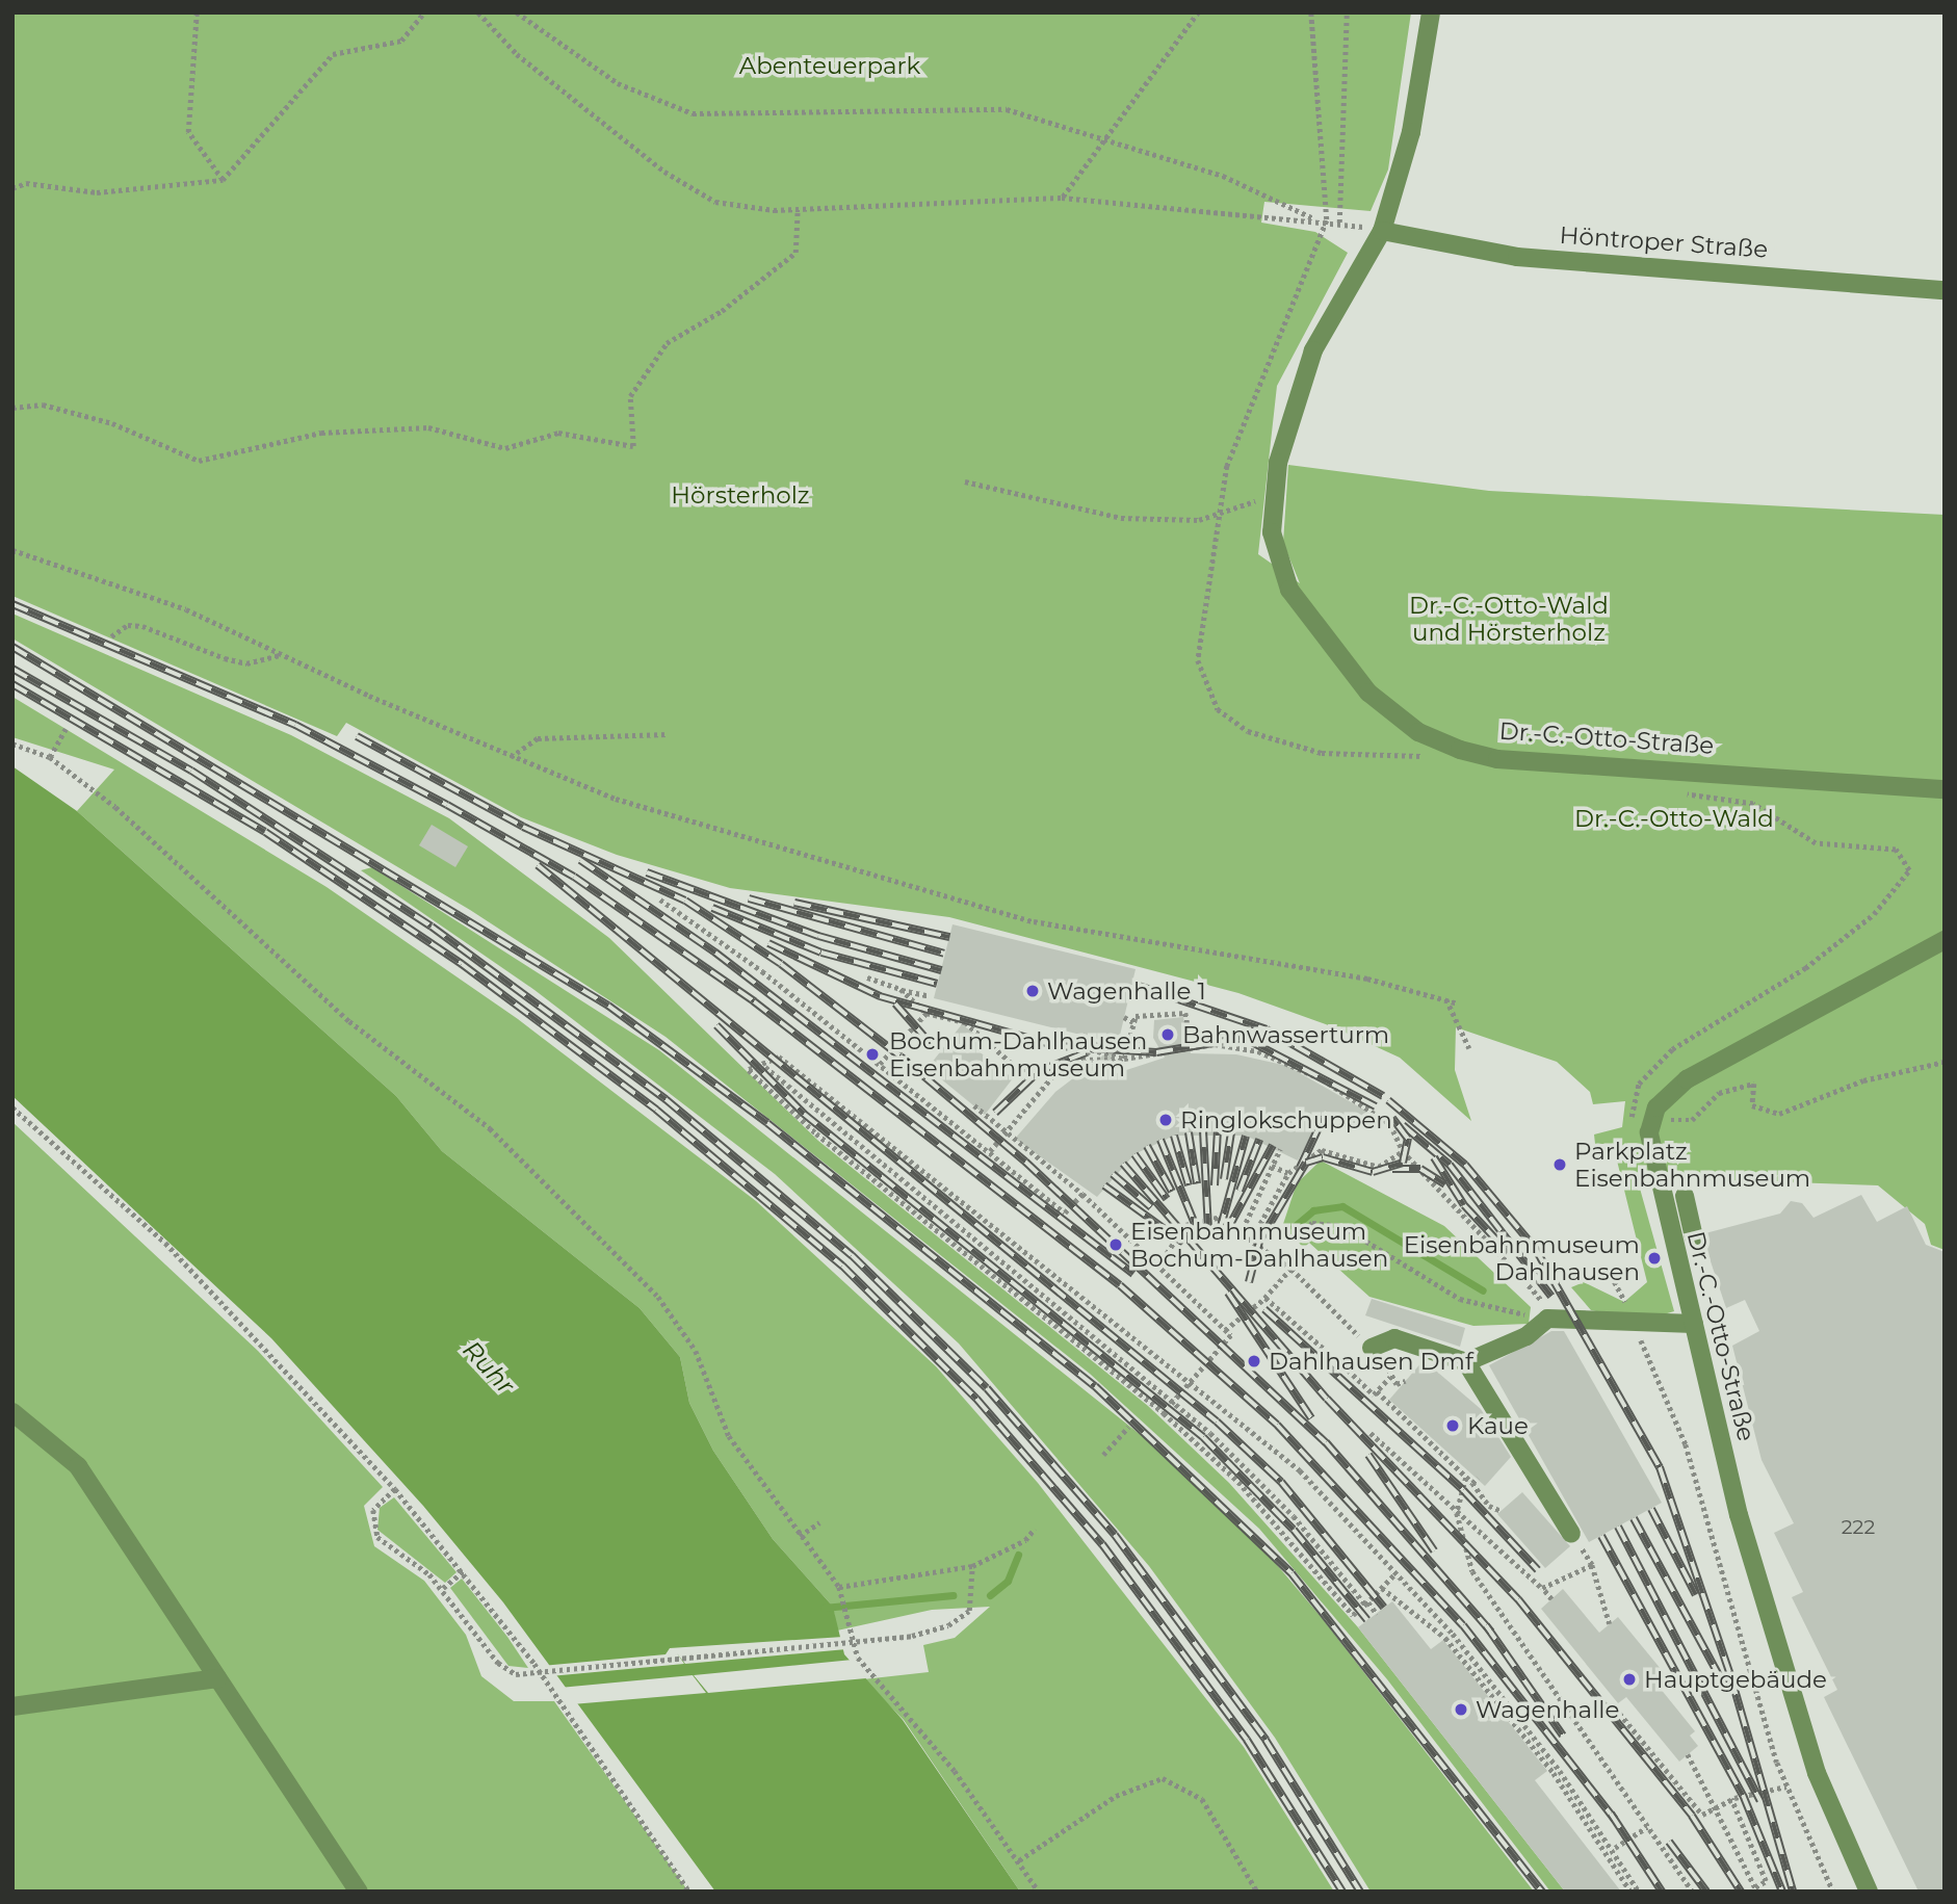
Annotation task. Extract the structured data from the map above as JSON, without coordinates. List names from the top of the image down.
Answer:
{
  "streets": {
    "street": ["Höntroper Straße", "Dr.-C.-Otto-Straße"]
  },
  "crossings": [
    ["Höntroper Straße", "Dr.-C.-Otto-Straße"]
  ],
  "water": ["Ruhr"],
  "parks": [
    "Abenteuerpark",
    "Hörsterholz",
    "Dr.-C.-Otto-Wald und Hörsterholz",
    "Dr.-C.-Otto-Wald"
  ],
  "places": [
    "Wagenhalle 1",
    "Bahnwasserturm",
    "Bochum-Dahlhausen Eisenbahnmuseum",
    "Ringlokschuppen",
    "Parkplatz Eisenbahnmuseum",
    "Eisenbahnmuseum Bochum-Dahlhausen",
    "Eisenbahnmuseum Dahlhausen",
    "Dahlhausen Dmf",
    "Kaue",
    "Hauptgebäude",
    "Wagenhalle"
  ],
  "house_numbers": ["222"]
}
